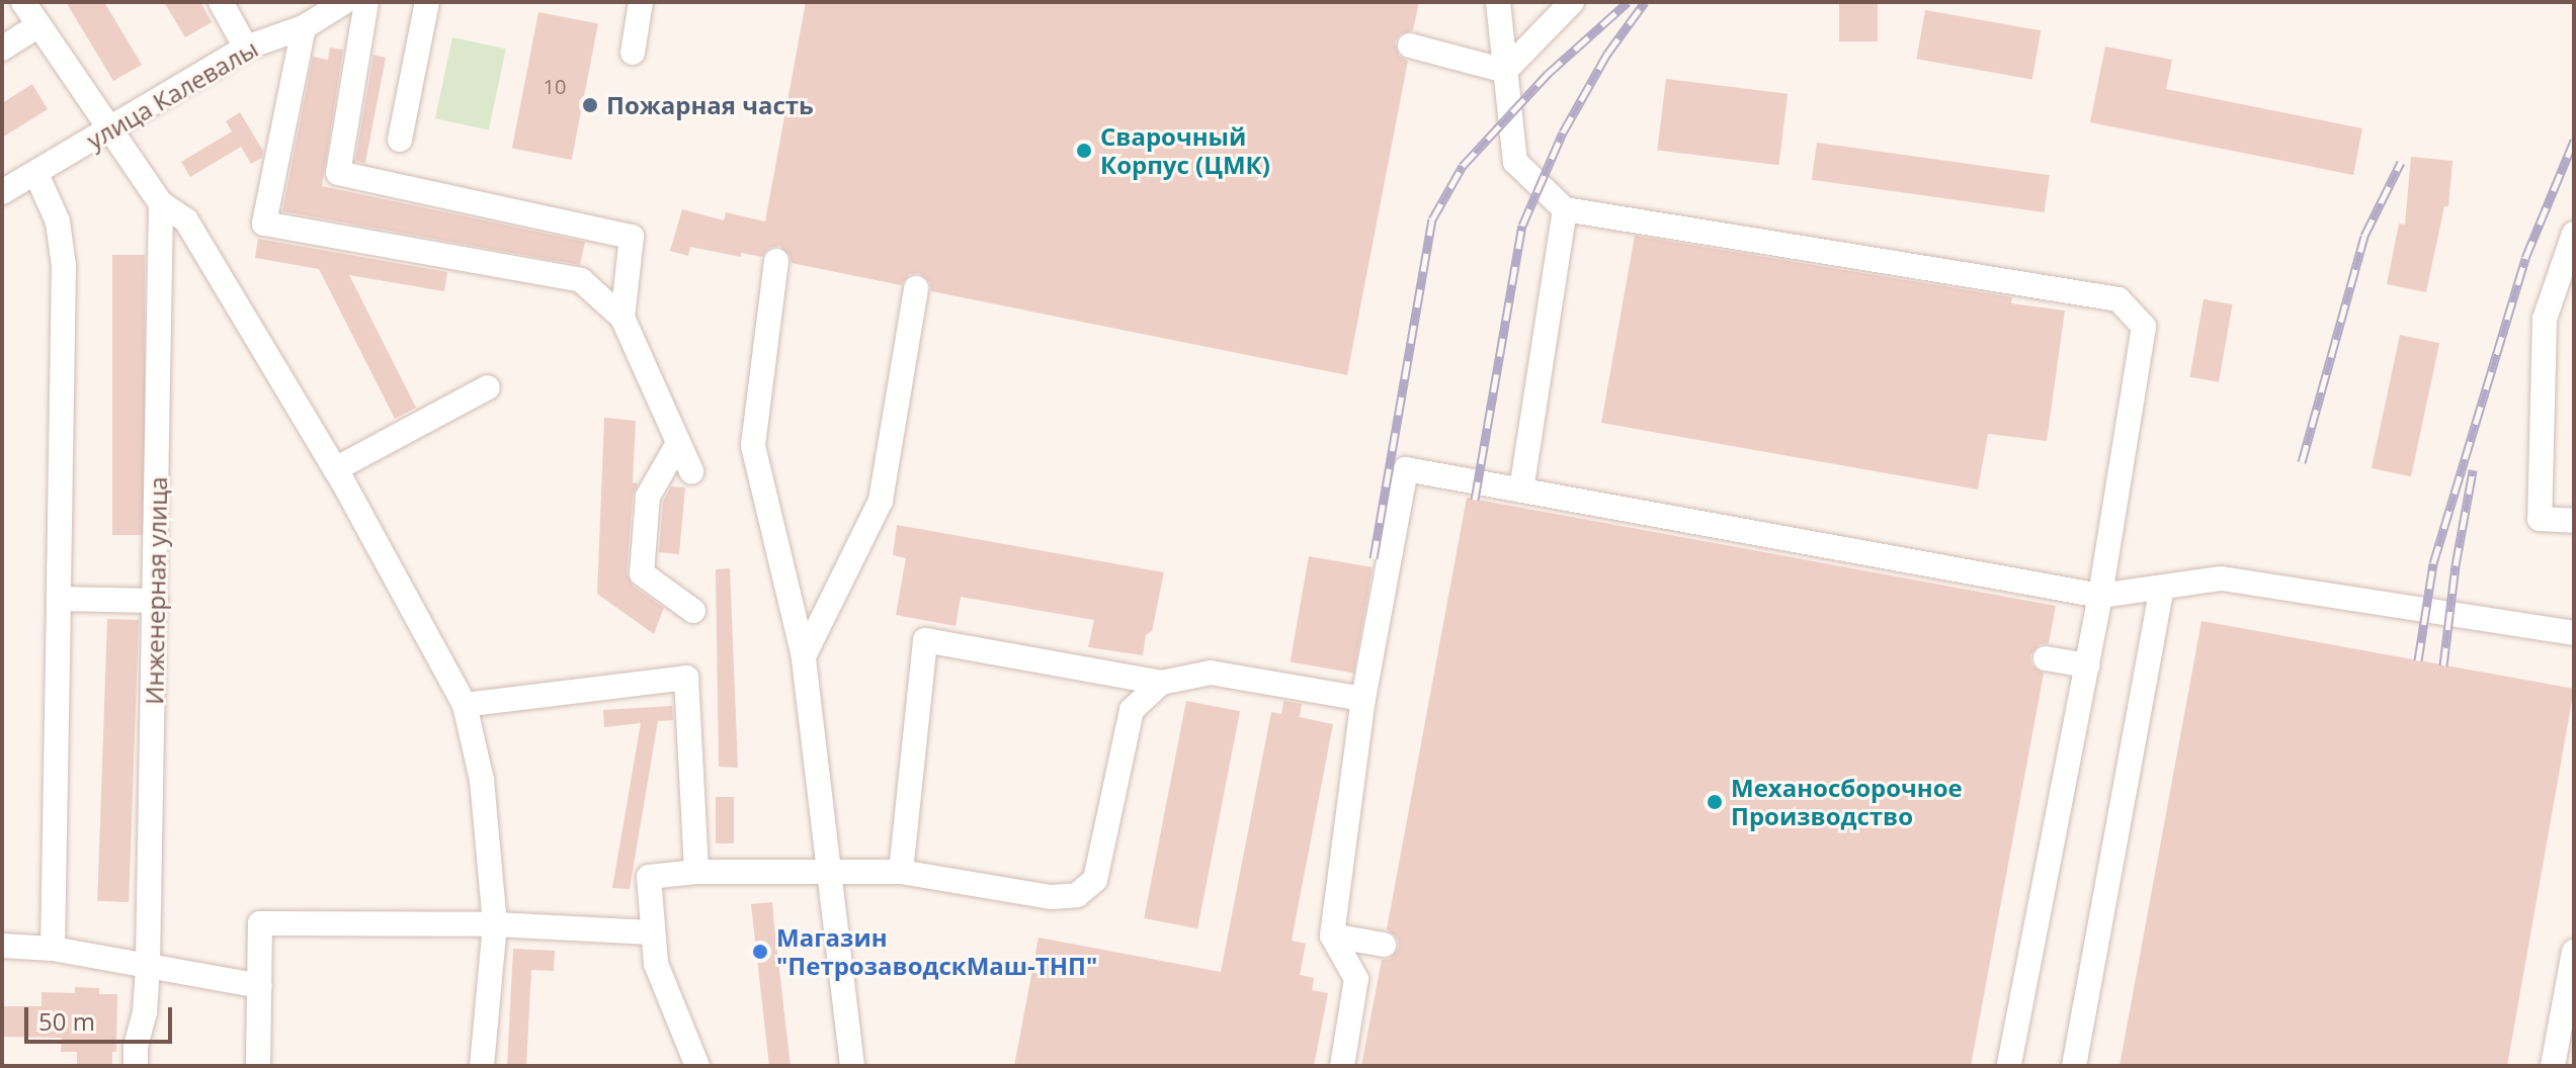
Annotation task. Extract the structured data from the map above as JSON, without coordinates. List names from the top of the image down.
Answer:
{
  "streets": {
    "street": ["улица Калевалы", "Инженерная улица"]
  },
  "places": [
    "Пожарная часть",
    "Сварочный Корпус (ЦМК)",
    "Механосборочное Производство",
    "Магазин \"ПетрозаводскМаш-ТНП\""
  ],
  "house_numbers": ["10"],
  "scale_bar": "50 m"
}
